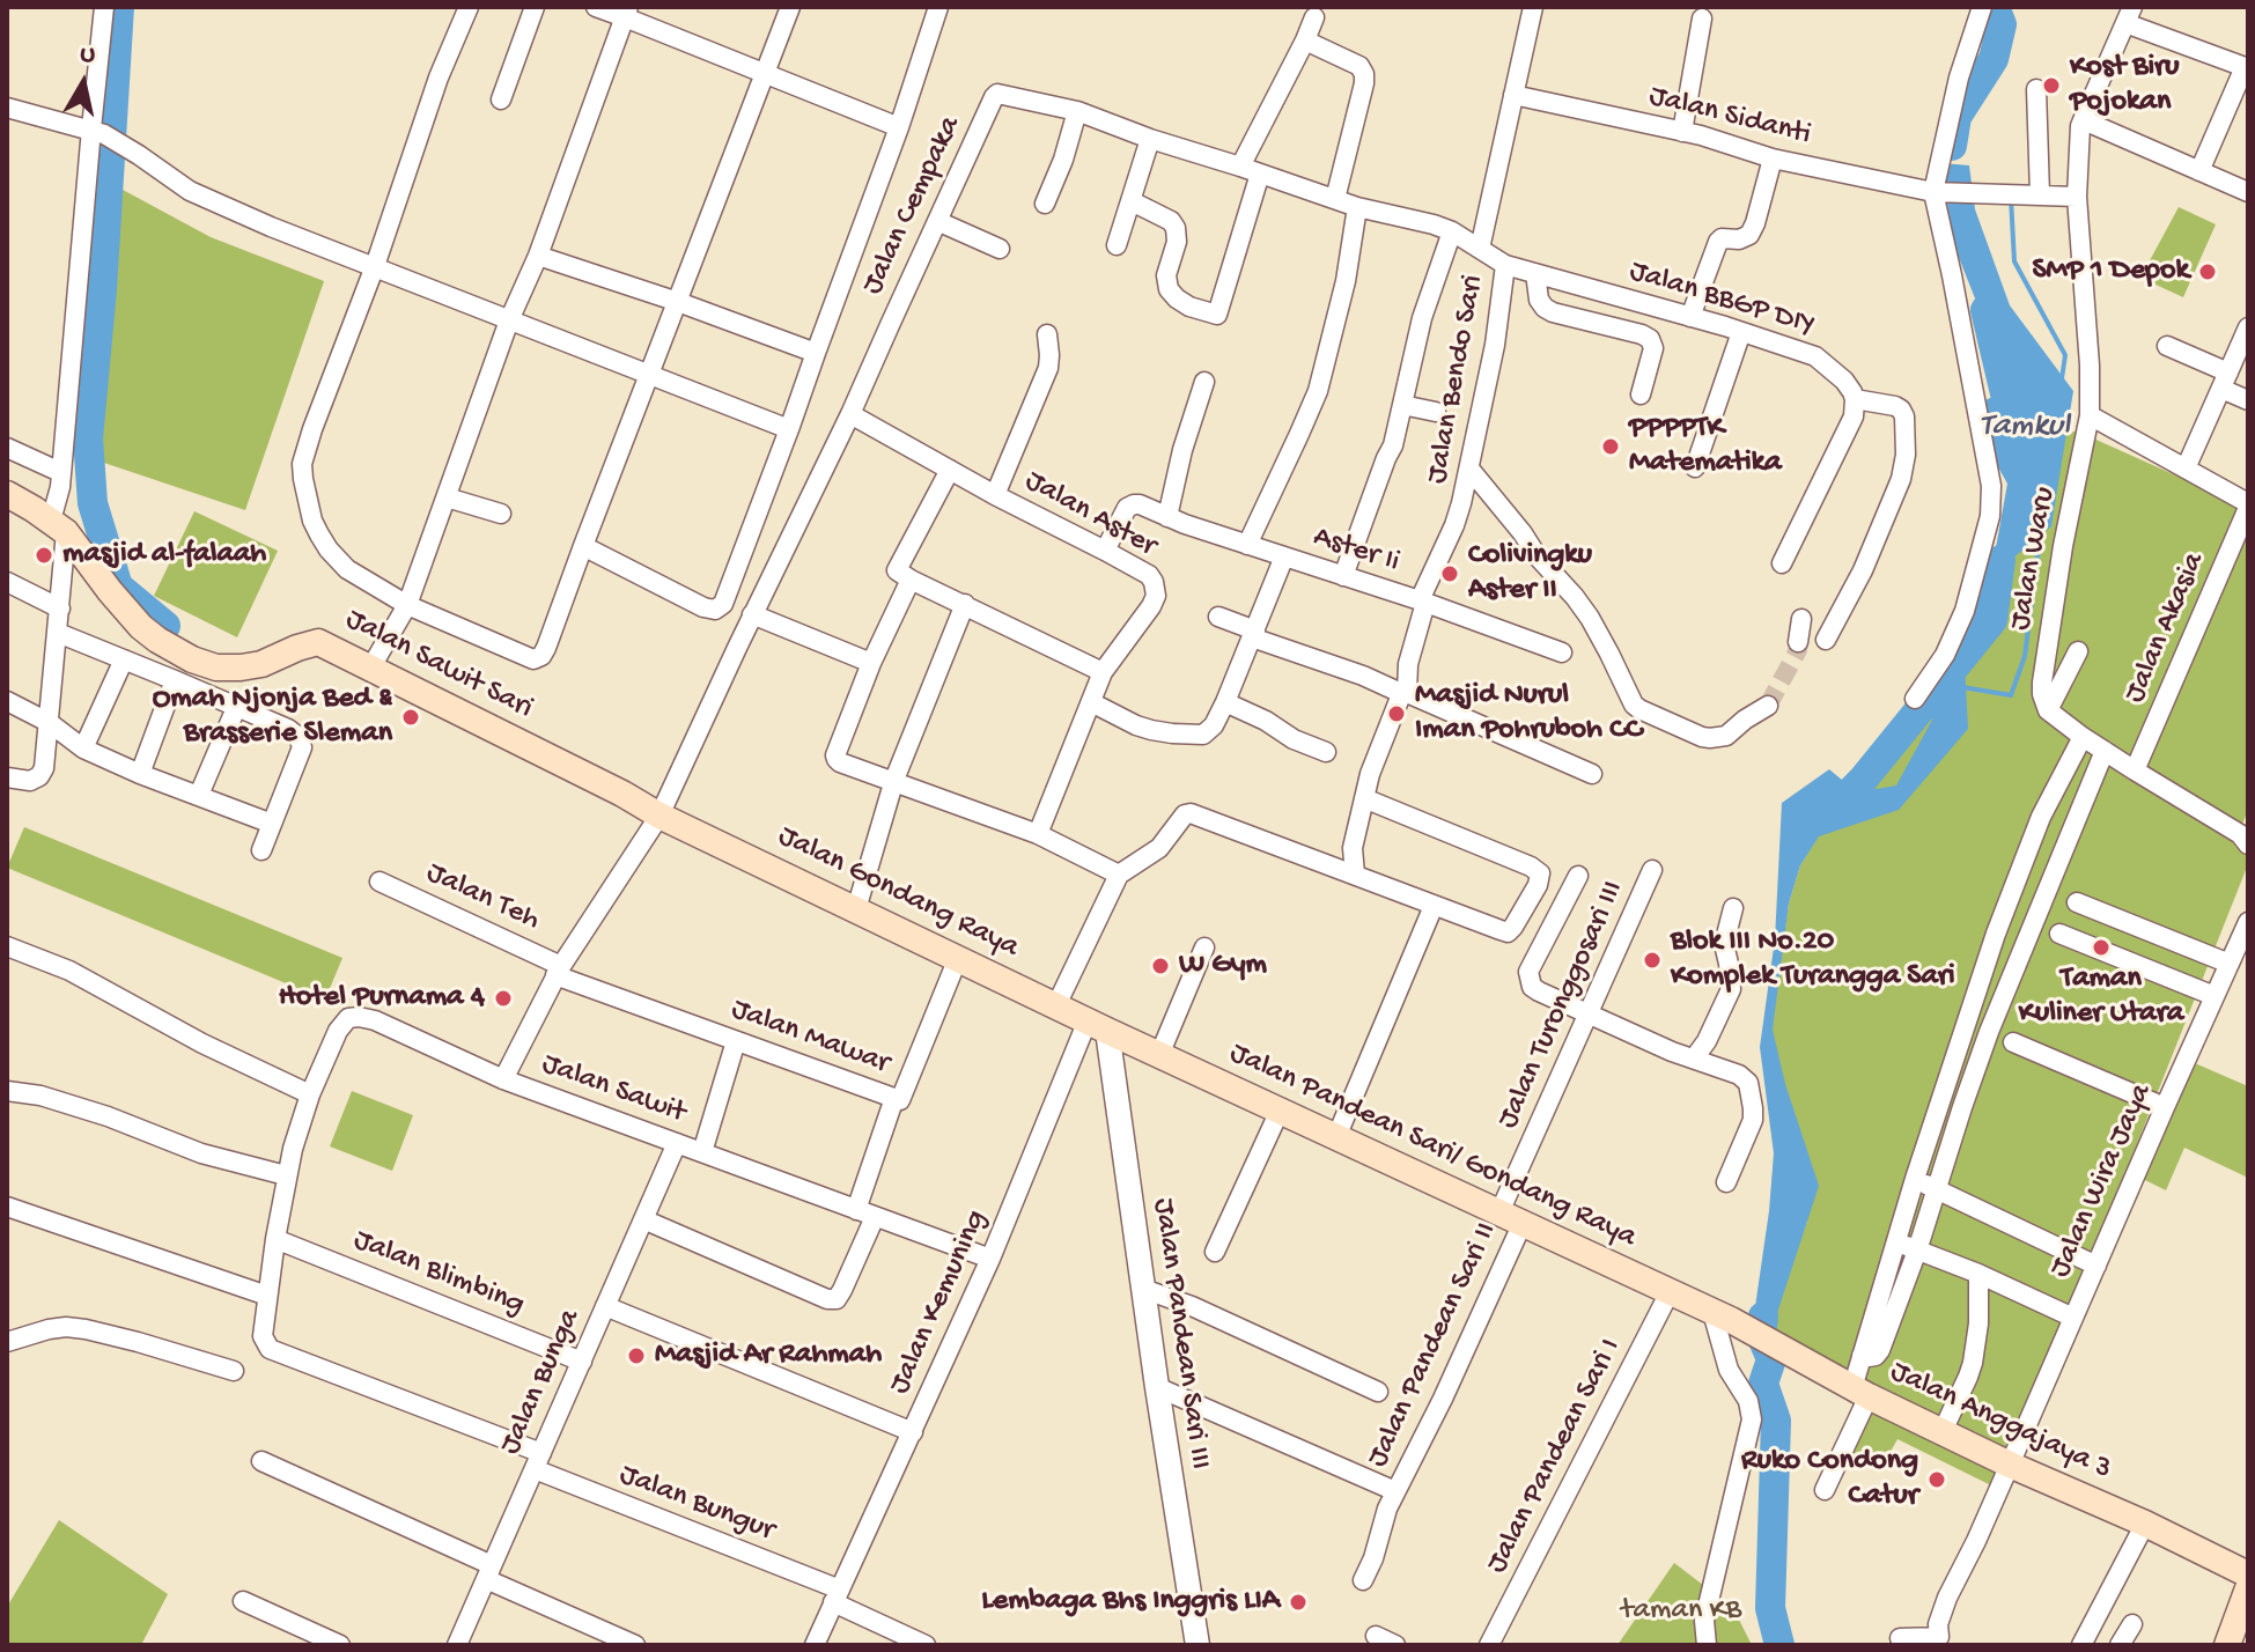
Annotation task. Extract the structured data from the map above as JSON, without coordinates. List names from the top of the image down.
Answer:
{
  "streets": {
    "main road": [
      "Jalan Sawit Sari",
      "Jalan Gondang Raya",
      "Jalan Pandean Sari/ Gondang Raya",
      "Jalan Anggajaya 3"
    ],
    "street": [
      "Jalan Sidanti",
      "Jalan Cempaka",
      "Jalan BBGP DIY",
      "Jalan Bendo Sari",
      "Jalan Aster",
      "Aster Ii",
      "Jalan Waru",
      "Jalan Akasia",
      "Jalan Teh",
      "Jalan Turonggosari III",
      "Jalan Mawar",
      "Jalan Sawit",
      "Jalan Wira Jaya",
      "Jalan Blimbing",
      "Jalan Kemuning",
      "Jalan Pandean Sari III",
      "Jalan Pandean Sari II",
      "Jalan Bunga",
      "Jalan Pandean Sari I",
      "Jalan Bungur"
    ]
  },
  "crossings": [
    ["Jalan Sidanti", "Jalan Bendo Sari"],
    ["Jalan Cempaka", "Jalan BBGP DIY"],
    ["Jalan Cempaka", "Jalan Bendo Sari"],
    ["Jalan Cempaka", "Jalan Aster"],
    ["Jalan Cempaka", "Jalan Sawit Sari"],
    ["Jalan Cempaka", "Jalan Gondang Raya"],
    ["Jalan Cempaka", "Jalan Sawit"],
    ["Jalan BBGP DIY", "Jalan Bendo Sari"],
    ["Jalan Bendo Sari", "Aster Ii"],
    ["Jalan Aster", "Aster Ii"],
    ["Jalan Sawit Sari", "Jalan Gondang Raya"],
    ["Jalan Sawit Sari", "Jalan Sawit"],
    ["Jalan Gondang Raya", "Jalan Mawar"],
    ["Jalan Gondang Raya", "Jalan Sawit"],
    ["Jalan Gondang Raya", "Jalan Pandean Sari/ Gondang Raya"],
    ["Jalan Gondang Raya", "Jalan Kemuning"],
    ["Jalan Gondang Raya", "Jalan Pandean Sari III"],
    ["Jalan Teh", "Jalan Mawar"],
    ["Jalan Teh", "Jalan Sawit"],
    ["Jalan Turonggosari III", "Jalan Pandean Sari/ Gondang Raya"],
    ["Jalan Turonggosari III", "Jalan Pandean Sari II"],
    ["Jalan Mawar", "Jalan Sawit"],
    ["Jalan Sawit", "Jalan Kemuning"],
    ["Jalan Sawit", "Jalan Bunga"],
    ["Jalan Pandean Sari/ Gondang Raya", "Jalan Kemuning"],
    ["Jalan Pandean Sari/ Gondang Raya", "Jalan Pandean Sari III"],
    ["Jalan Pandean Sari/ Gondang Raya", "Jalan Pandean Sari II"],
    ["Jalan Pandean Sari/ Gondang Raya", "Jalan Anggajaya 3"],
    ["Jalan Pandean Sari/ Gondang Raya", "Jalan Pandean Sari I"],
    ["Jalan Wira Jaya", "Jalan Anggajaya 3"],
    ["Jalan Blimbing", "Jalan Bunga"],
    ["Jalan Kemuning", "Jalan Pandean Sari III"],
    ["Jalan Kemuning", "Jalan Bungur"],
    ["Jalan Bunga", "Jalan Bungur"]
  ],
  "water": ["Tamkul"],
  "parks": ["taman KB"],
  "places": [
    "Kost Biru Pojokan",
    "SMP 1 Depok",
    "PPPPTK Matematika",
    "masjid al-falaah",
    "Colivingku Aster II",
    "Masjid Nurul Iman Pohruboh CC",
    "Omah Njonja Bed & Brasserie Sleman",
    "Taman Kuliner Utara",
    "Blok III No.20 Komplek Turangga Sari",
    "W Gym",
    "Hotel Purnama 4",
    "Masjid Ar Rahmah",
    "Ruko Condong Catur",
    "Lembaga Bhs Inggris LIA"
  ],
  "north": "top"
}
